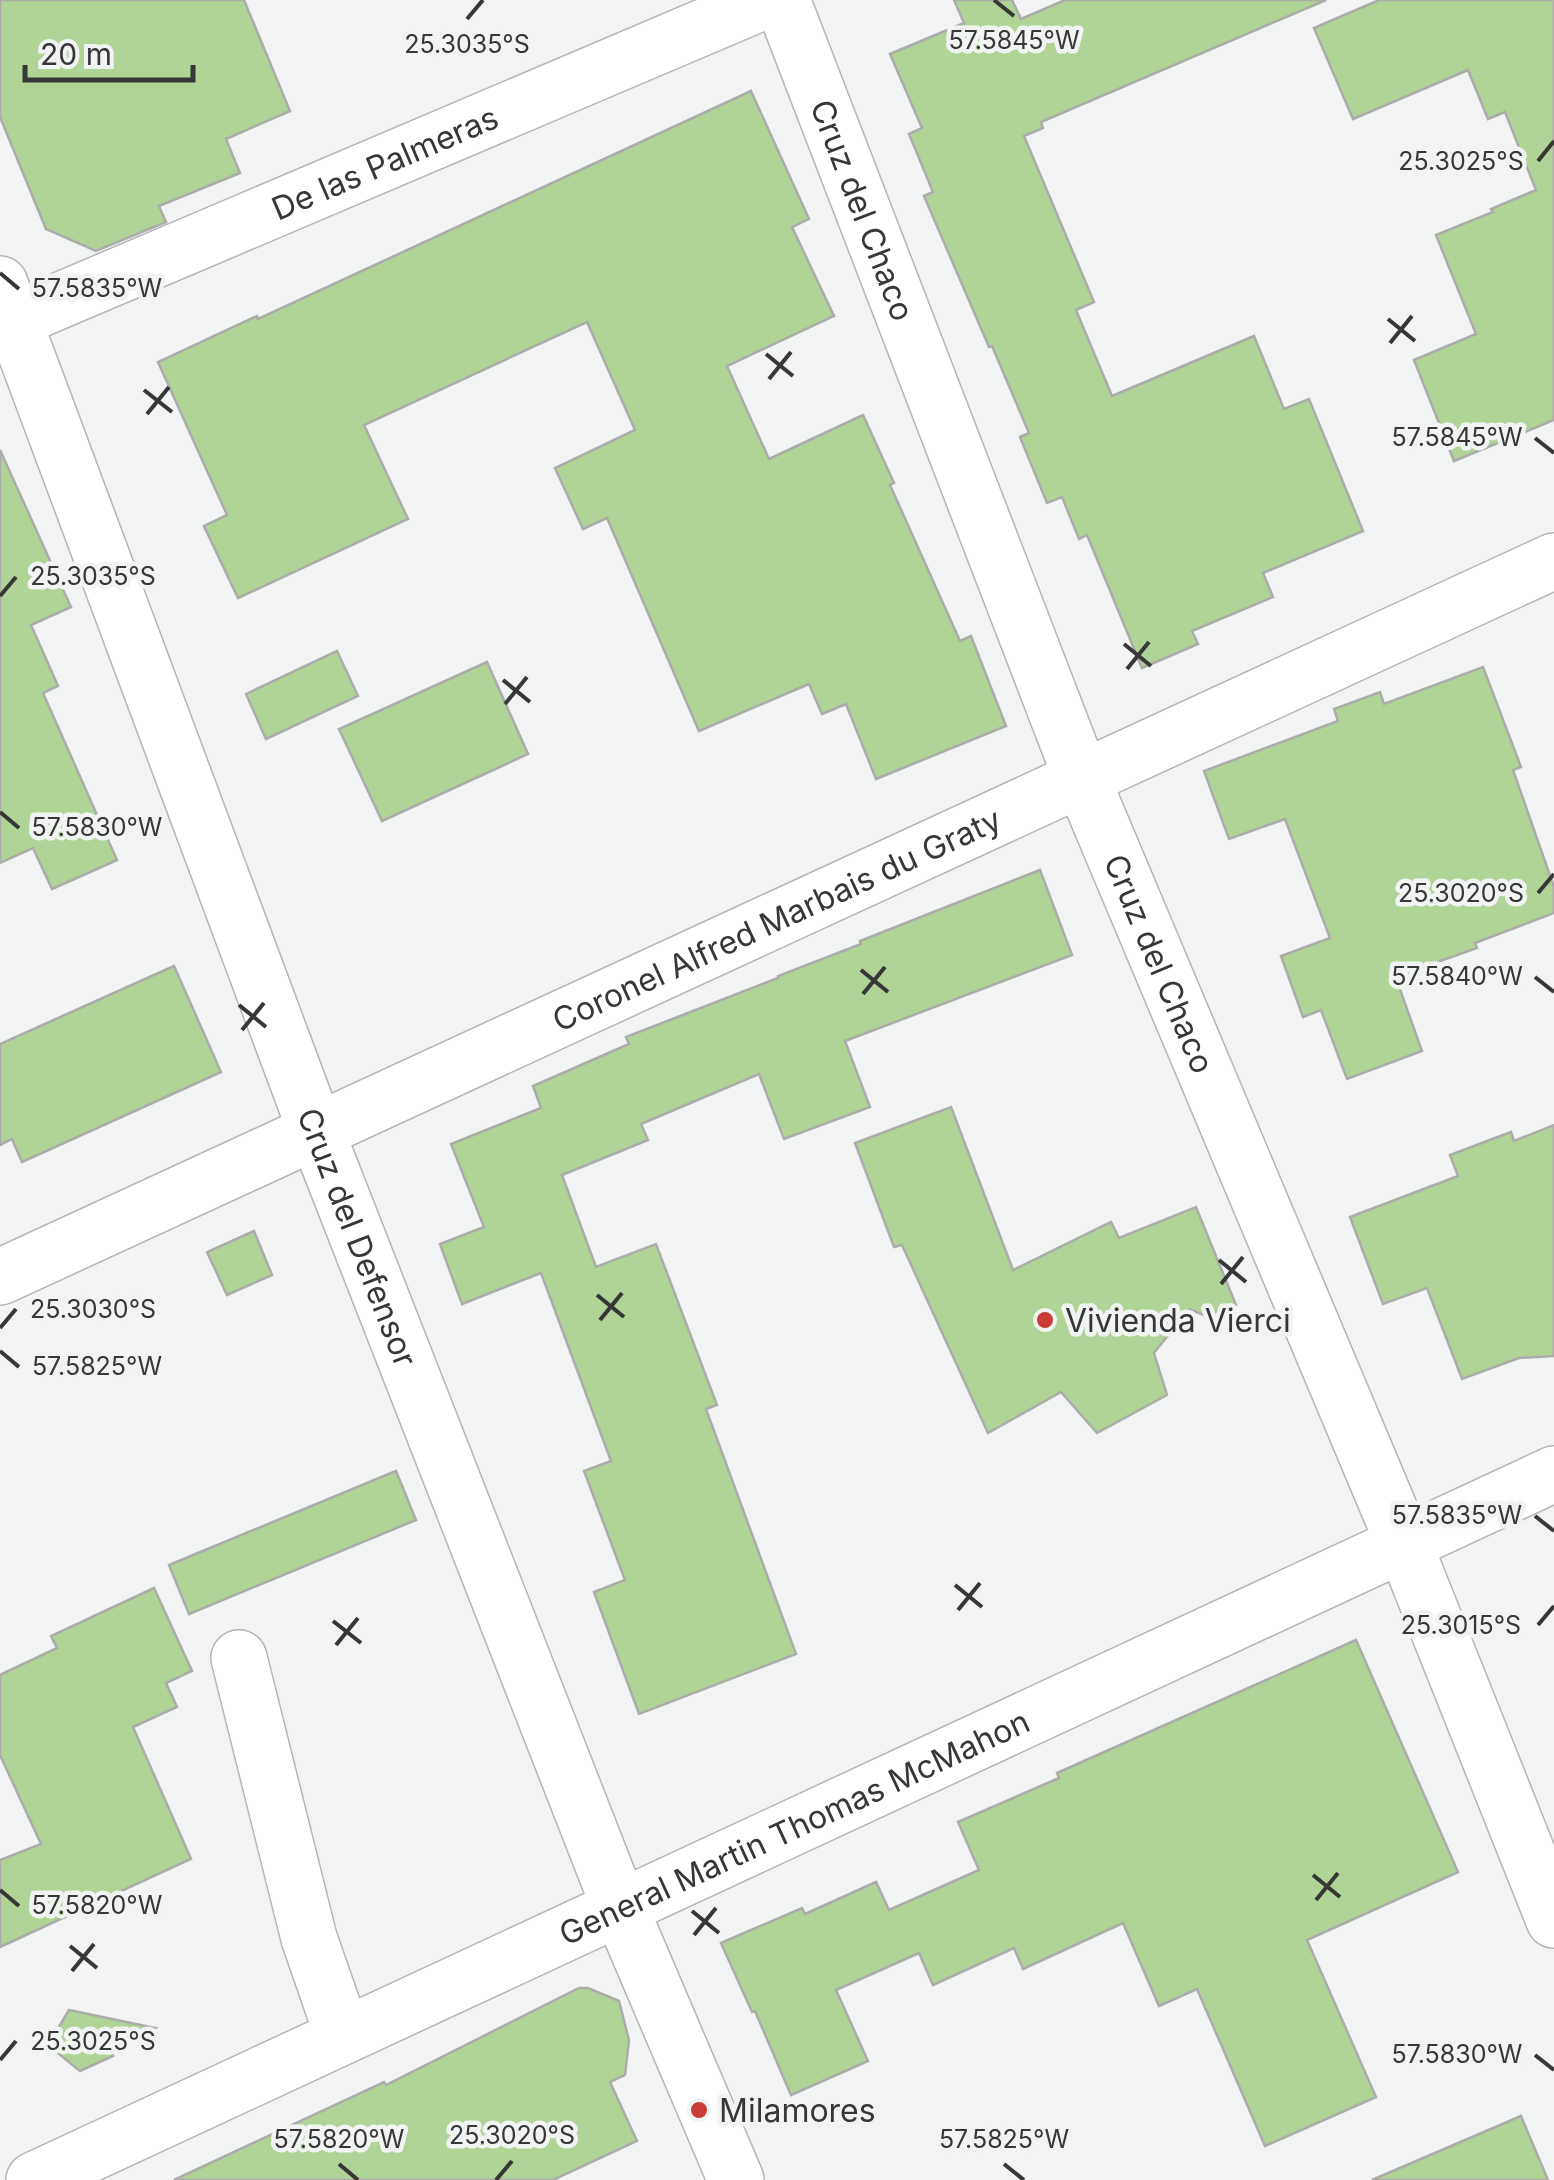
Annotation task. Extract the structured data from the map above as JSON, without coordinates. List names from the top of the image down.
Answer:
{
  "streets": {
    "street": [
      "De las Palmeras",
      "Cruz del Chaco",
      "Coronel Alfred Marbais du Graty",
      "Cruz del Defensor",
      "General Martin Thomas McMahon"
    ]
  },
  "crossings": [
    ["De las Palmeras", "Cruz del Defensor"],
    ["Cruz del Chaco", "Coronel Alfred Marbais du Graty"],
    ["Cruz del Chaco", "General Martin Thomas McMahon"],
    ["Coronel Alfred Marbais du Graty", "Cruz del Defensor"],
    ["Cruz del Defensor", "General Martin Thomas McMahon"]
  ],
  "places": ["Vivienda Vierci", "Milamores"],
  "scale_bar": "20 m",
  "coordinates": [
    "57.5845°W",
    "25.3035°S",
    "25.3025°S",
    "57.5835°W",
    "57.5830°W",
    "25.3020°S",
    "57.5840°W",
    "25.3030°S",
    "57.5825°W",
    "25.3015°S",
    "57.5820°W"
  ]
}
